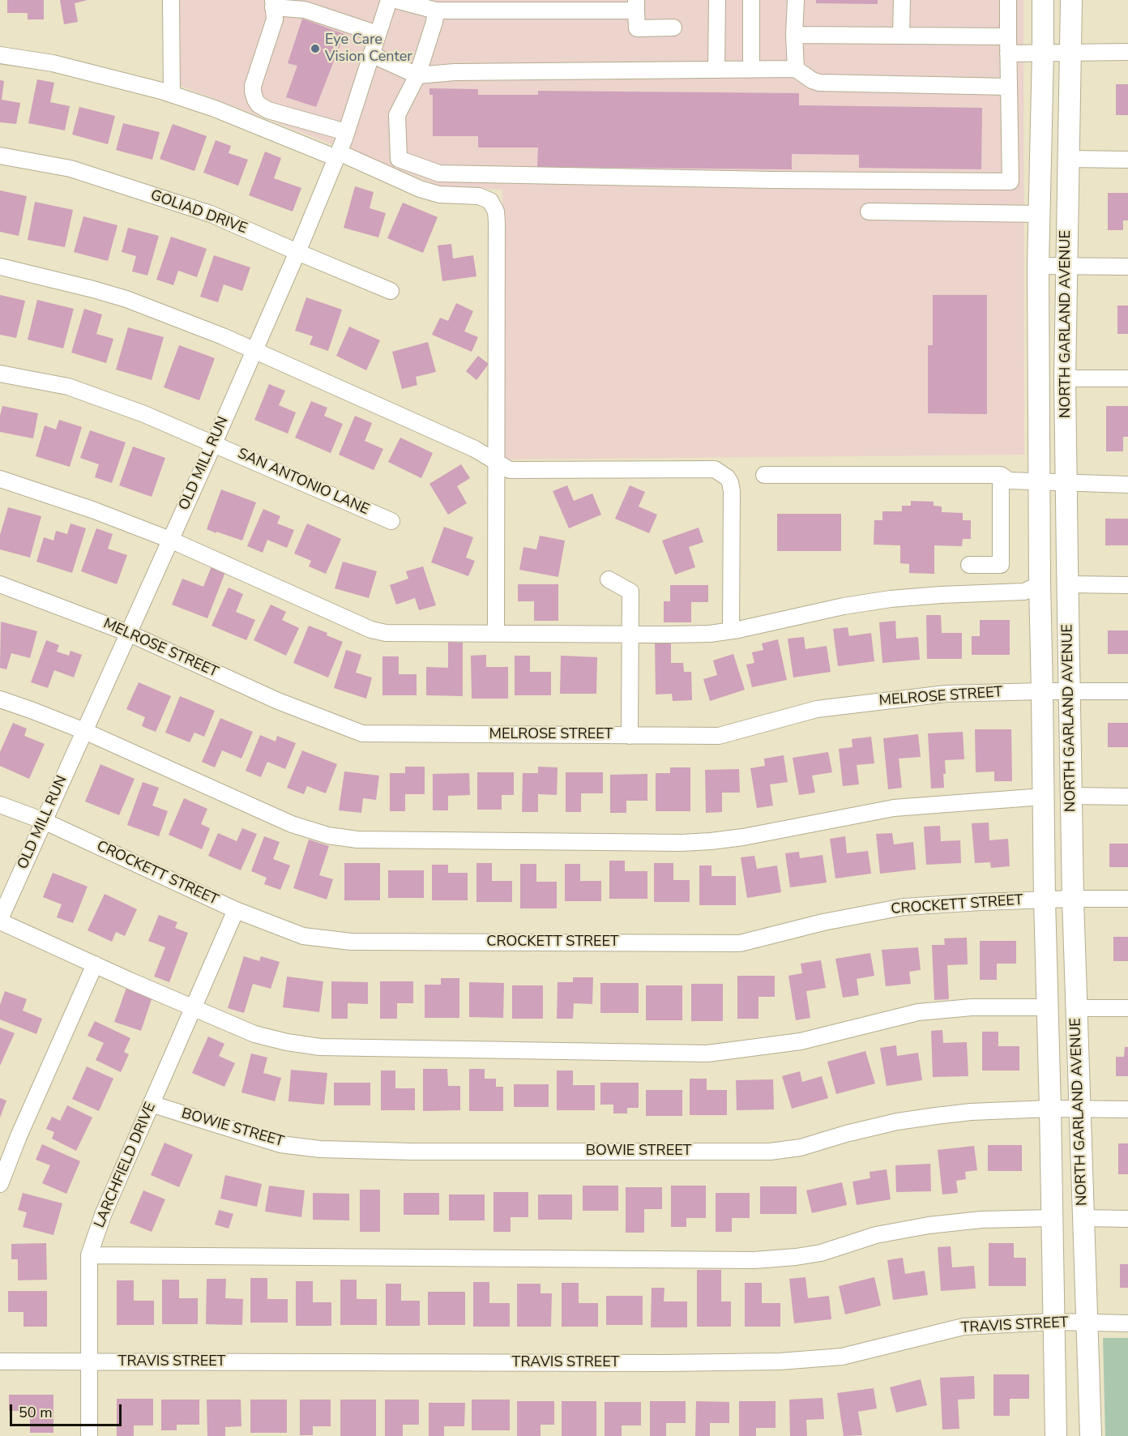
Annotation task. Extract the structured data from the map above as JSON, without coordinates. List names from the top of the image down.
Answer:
{
  "streets": {
    "main road": ["NORTH GARLAND AVENUE"],
    "street": [
      "GOLIAD DRIVE",
      "OLD MILL RUN",
      "SAN ANTONIO LANE",
      "MELROSE STREET",
      "CROCKETT STREET",
      "BOWIE STREET",
      "LARCHFIELD DRIVE",
      "TRAVIS STREET"
    ]
  },
  "crossings": [
    ["GOLIAD DRIVE", "OLD MILL RUN"],
    ["NORTH GARLAND AVENUE", "MELROSE STREET"],
    ["NORTH GARLAND AVENUE", "CROCKETT STREET"],
    ["NORTH GARLAND AVENUE", "BOWIE STREET"],
    ["NORTH GARLAND AVENUE", "TRAVIS STREET"],
    ["OLD MILL RUN", "SAN ANTONIO LANE"],
    ["OLD MILL RUN", "MELROSE STREET"],
    ["OLD MILL RUN", "CROCKETT STREET"],
    ["CROCKETT STREET", "LARCHFIELD DRIVE"],
    ["BOWIE STREET", "LARCHFIELD DRIVE"],
    ["LARCHFIELD DRIVE", "TRAVIS STREET"]
  ],
  "places": ["Eye Care Vision Center"],
  "scale_bar": "50 m"
}
